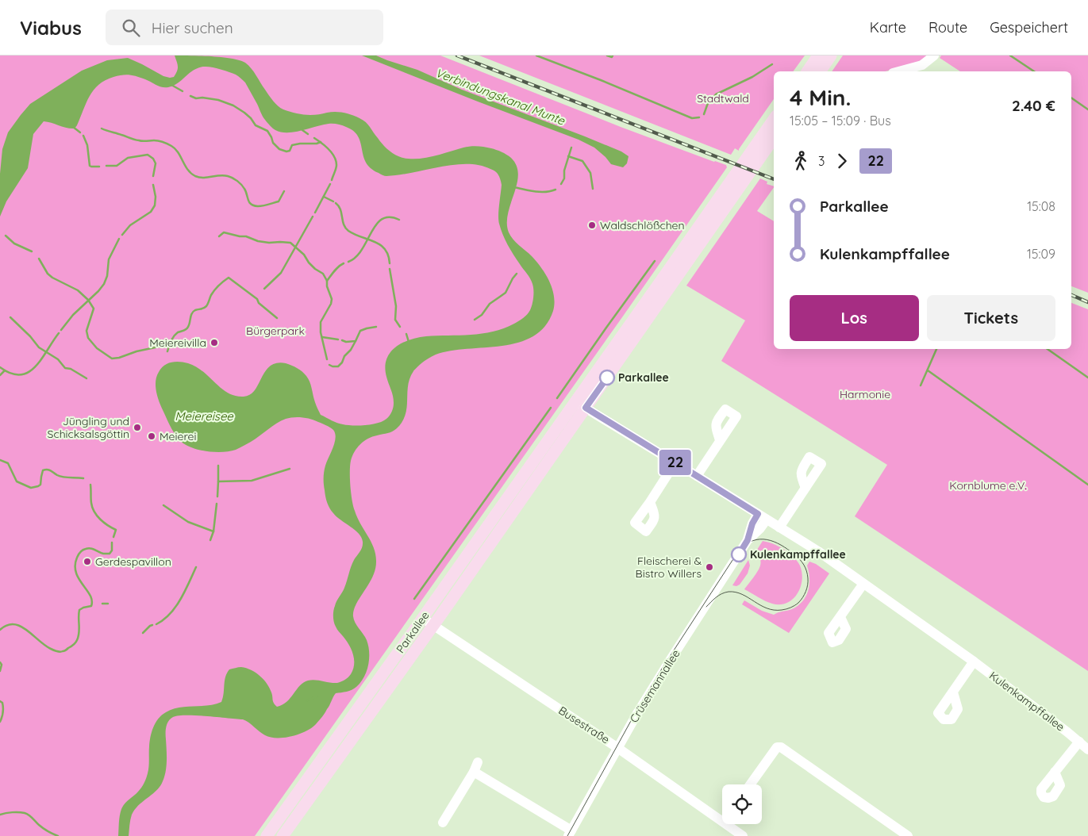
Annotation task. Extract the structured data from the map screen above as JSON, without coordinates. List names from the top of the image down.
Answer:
{
  "streets": {
    "main road": ["Parkallee"],
    "street": ["Crüsemannallee", "Kulenkampffallee", "Busestraße"]
  },
  "crossings": [
    ["Parkallee", "Kulenkampffallee"],
    ["Parkallee", "Busestraße"],
    ["Crüsemannallee", "Kulenkampffallee"],
    ["Crüsemannallee", "Busestraße"]
  ],
  "water": ["Verbindungskanal Munte", "Meiereisee"],
  "parks": [
    "Stadtwald",
    "Bürgerpark",
    "Harmonie",
    "Kornblume e.V."
  ],
  "places": [
    "Waldschlößchen",
    "Meiereivilla",
    "Parkallee",
    "Jüngling und Schicksalsgöttin",
    "Meierei",
    "Kulenkampffallee",
    "Gerdespavillon",
    "Fleischerei & Bistro Willers"
  ],
  "lines": ["bus line 22"],
  "page": {
    "header": "Viabus",
    "search": "Hier suchen",
    "nav": ["Karte", "Route", "Gespeichert"],
    "on_map": "22",
    "heading": ["4 Min.", "15:05 – 15:09 · Bus", "2.40 €"],
    "legs": ["3", "22"],
    "list": [
      {
        "name": "Parkallee",
        "value": "15:08"
      },
      {
        "name": "Kulenkampffallee",
        "value": "15:09"
      }
    ],
    "buttons": ["Los", "Tickets"]
  }
}
